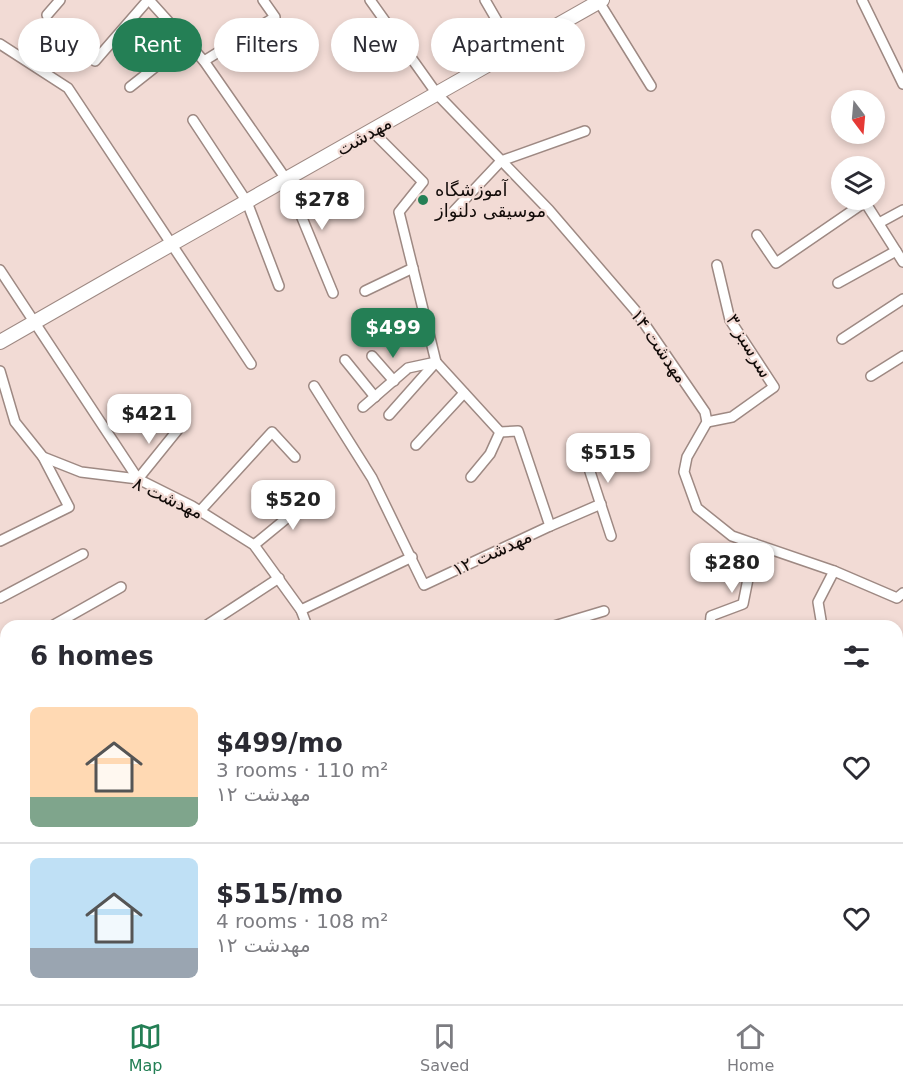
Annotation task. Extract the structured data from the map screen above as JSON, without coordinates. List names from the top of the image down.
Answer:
{
  "streets": {
    "street": [
      "مهدشت",
      "مهدشت ۱۴",
      "سرسبز ۳",
      "مهدشت ۸",
      "مهدشت ۱۲"
    ]
  },
  "crossings": [
    ["مهدشت", "مهدشت ۱۴"],
    ["مهدشت", "مهدشت ۱۲"],
    ["مهدشت ۱۴", "سرسبز ۳"]
  ],
  "places": ["آموزشگاه موسیقی دلنواز"],
  "north": "bottom",
  "page": {
    "chip": [
      "Buy",
      "Rent",
      "Filters",
      "New",
      "Apartment"
    ],
    "price": [
      "$278",
      "$499",
      "$421",
      "$515",
      "$520",
      "$280"
    ],
    "heading": "6 homes",
    "list": [
      {
        "name": "$499/mo",
        "note": "3 rooms · 110 m² · مهدشت ۱۲"
      },
      {
        "name": "$515/mo",
        "note": "4 rooms · 108 m² · مهدشت ۱۲"
      }
    ],
    "tabs": ["Map", "Saved", "Home"]
  }
}
